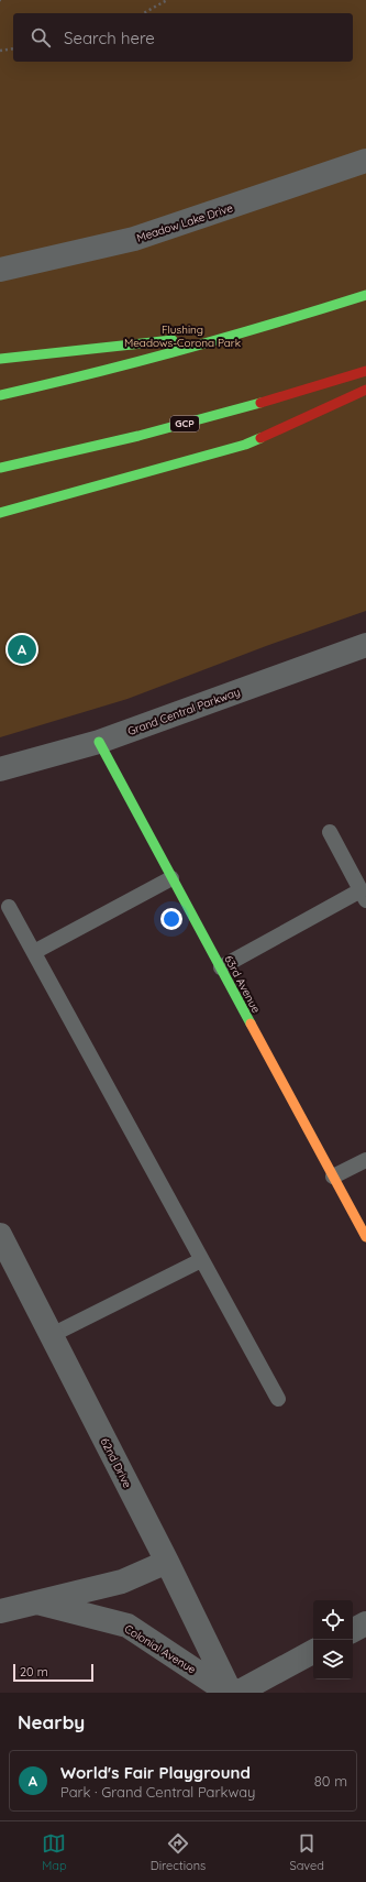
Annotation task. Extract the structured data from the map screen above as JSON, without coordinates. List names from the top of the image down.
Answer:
{
  "streets": {
    "main road": ["GCP", "63rd Avenue"],
    "street": [
      "Meadow Lake Drive",
      "Grand Central Parkway",
      "62nd Drive",
      "Colonial Avenue"
    ]
  },
  "crossings": [
    ["Grand Central Parkway", "63rd Avenue"],
    ["62nd Drive", "Colonial Avenue"]
  ],
  "parks": ["Flushing Meadows-Corona Park"],
  "scale_bar": "20 m",
  "page": {
    "search": "Search here",
    "pins": "A",
    "scale": "20 m",
    "heading": "Nearby",
    "list": [
      {
        "mark": "A",
        "name": "World's Fair Playground",
        "note": "Park · Grand Central Parkway",
        "value": "80 m"
      }
    ],
    "nav": ["Map", "Directions", "Saved"]
  }
}
